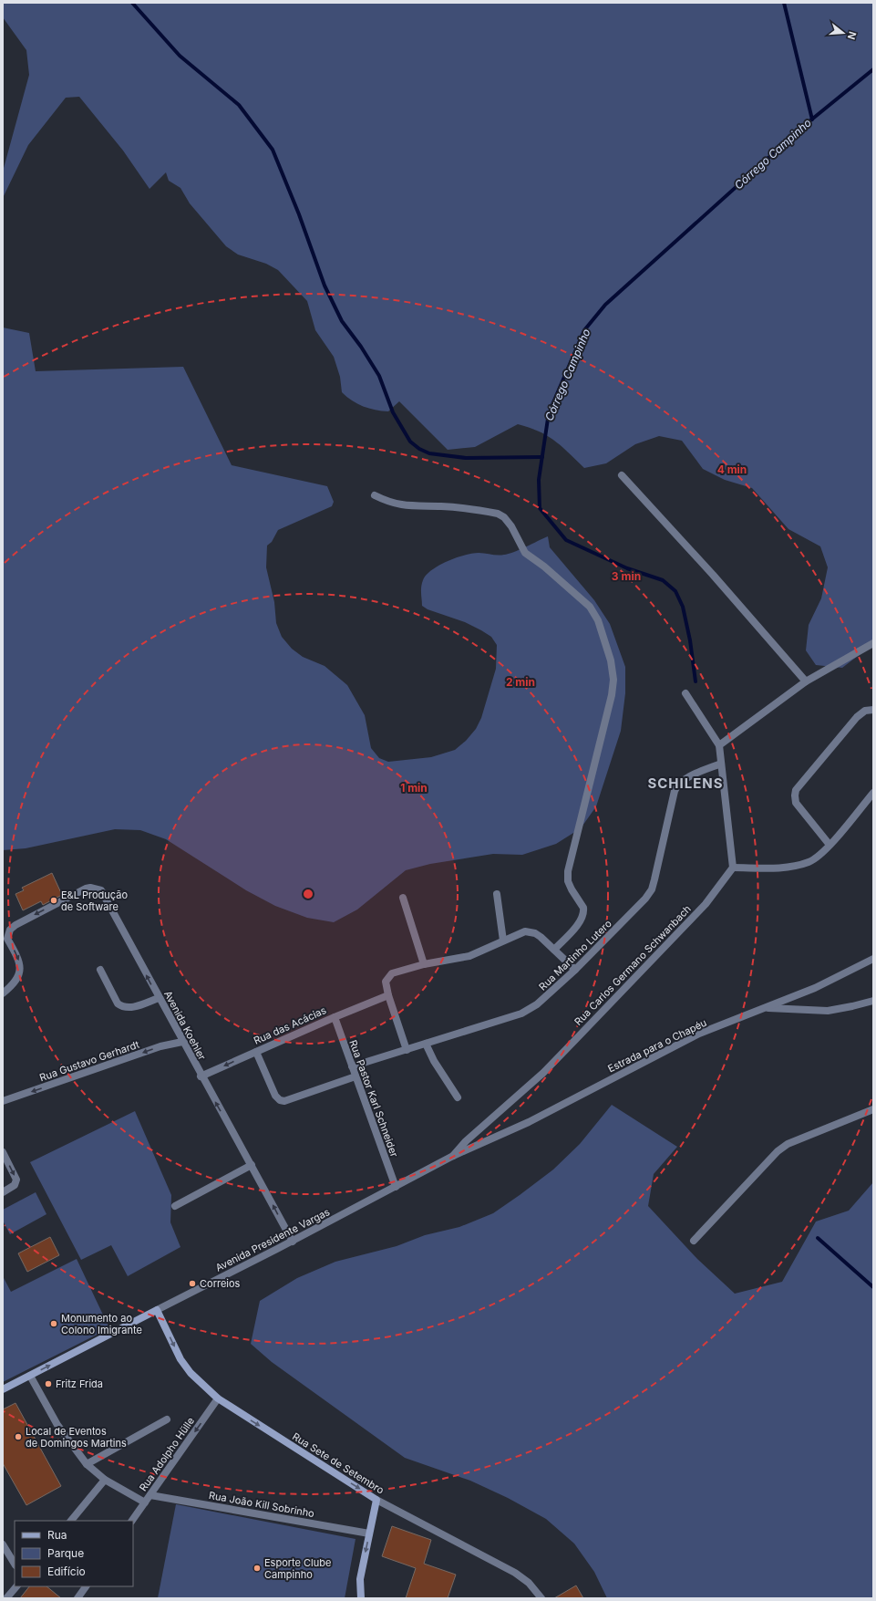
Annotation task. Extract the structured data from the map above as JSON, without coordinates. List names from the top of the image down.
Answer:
{
  "streets": {
    "main road": ["Avenida Presidente Vargas", "Rua Sete de Setembro"],
    "street": [
      "Rua Martinho Lutero",
      "Rua Carlos Germano Schwanbach",
      "Avenida Koehler",
      "Rua das Acácias",
      "Estrada para o Chapéu",
      "Rua Gustavo Gerhardt",
      "Rua Pastor Karl Schneider",
      "Rua Adolpho Hülle",
      "Rua João Kill Sobrinho"
    ]
  },
  "crossings": [
    ["Rua Martinho Lutero", "Rua Pastor Karl Schneider"],
    ["Rua Carlos Germano Schwanbach", "Estrada para o Chapéu"],
    ["Rua Carlos Germano Schwanbach", "Avenida Presidente Vargas"],
    ["Avenida Koehler", "Rua das Acácias"],
    ["Avenida Koehler", "Rua Gustavo Gerhardt"],
    ["Avenida Koehler", "Avenida Presidente Vargas"],
    ["Rua das Acácias", "Rua Pastor Karl Schneider"],
    ["Estrada para o Chapéu", "Avenida Presidente Vargas"],
    ["Rua Pastor Karl Schneider", "Avenida Presidente Vargas"],
    ["Avenida Presidente Vargas", "Rua Sete de Setembro"],
    ["Rua Adolpho Hülle", "Rua Sete de Setembro"],
    ["Rua Adolpho Hülle", "Rua João Kill Sobrinho"]
  ],
  "one_way": ["Rua Gustavo Gerhardt", "Rua Adolpho Hülle", "Rua Sete de Setembro"],
  "districts": ["SCHILENS"],
  "water": ["Córrego Campinho"],
  "places": [
    "E&L Produção de Software",
    "Correios",
    "Monumento ao Colono Imigrante",
    "Fritz Frida",
    "Local de Eventos de Domingos Martins",
    "Esporte Clube Campinho"
  ],
  "legend": ["Rua", "Parque", "Edifício"],
  "north": "right",
  "rings": [
    "4 min",
    "3 min",
    "2 min",
    "1 min"
  ]
}
